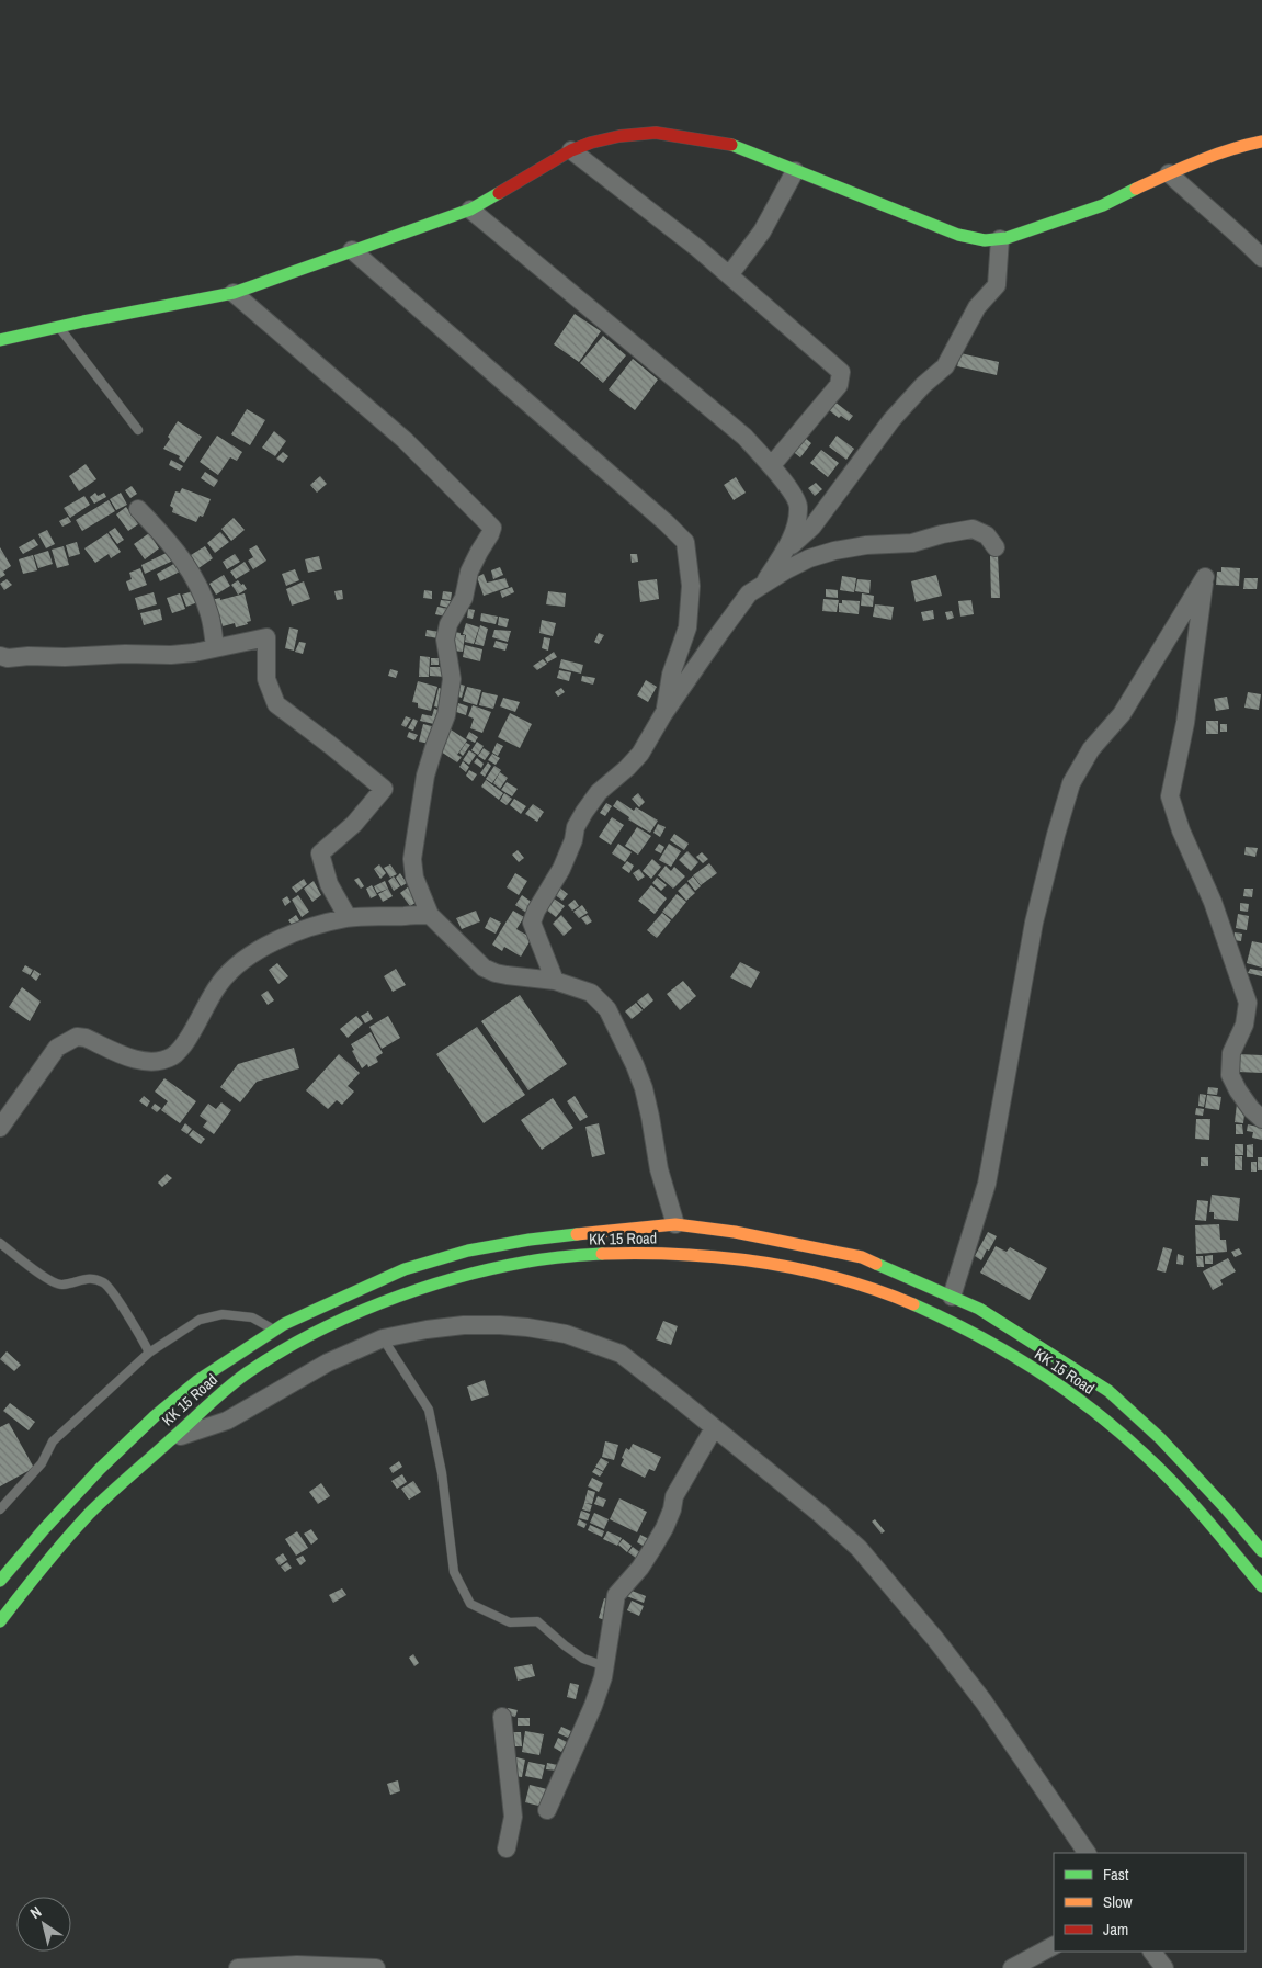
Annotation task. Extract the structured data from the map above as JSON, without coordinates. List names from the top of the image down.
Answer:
{
  "streets": {
    "main road": ["KK 15 Road"]
  },
  "legend": ["Fast", "Slow", "Jam"],
  "north": "top left"
}
